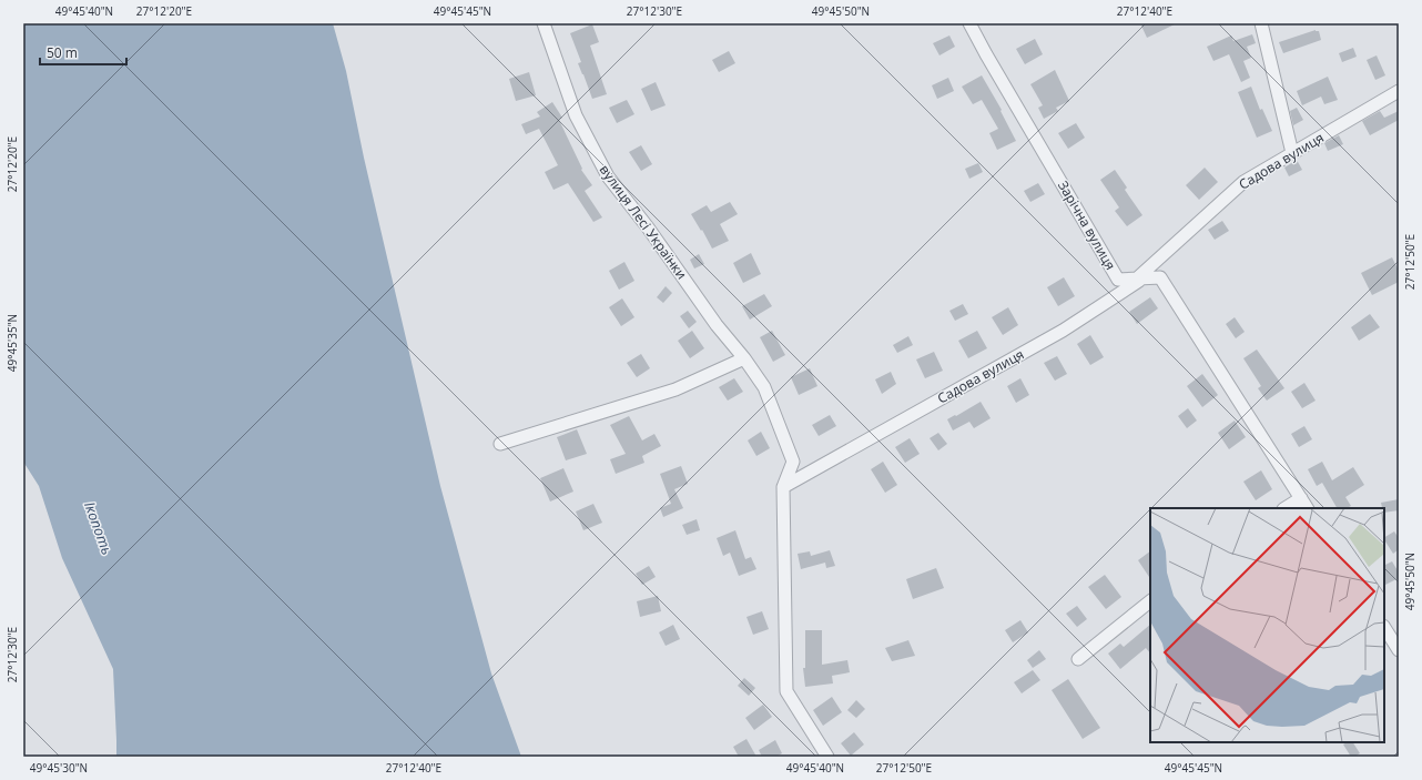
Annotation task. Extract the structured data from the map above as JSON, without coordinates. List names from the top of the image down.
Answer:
{
  "streets": {
    "street": ["Садова вулиця", "вулиця Лесі Українки", "Зарічна вулиця"]
  },
  "crossings": [
    ["Садова вулиця", "вулиця Лесі Українки"],
    ["Садова вулиця", "Зарічна вулиця"]
  ],
  "water": ["Ікопоть"],
  "scale_bar": "50 m",
  "coordinates": [
    "49°45'40\"N",
    "27°12'20\"E",
    "49°45'45\"N",
    "27°12'30\"E",
    "49°45'50\"N",
    "27°12'40\"E",
    "27°12'50\"E",
    "49°45'35\"N",
    "49°45'30\"N"
  ]
}
